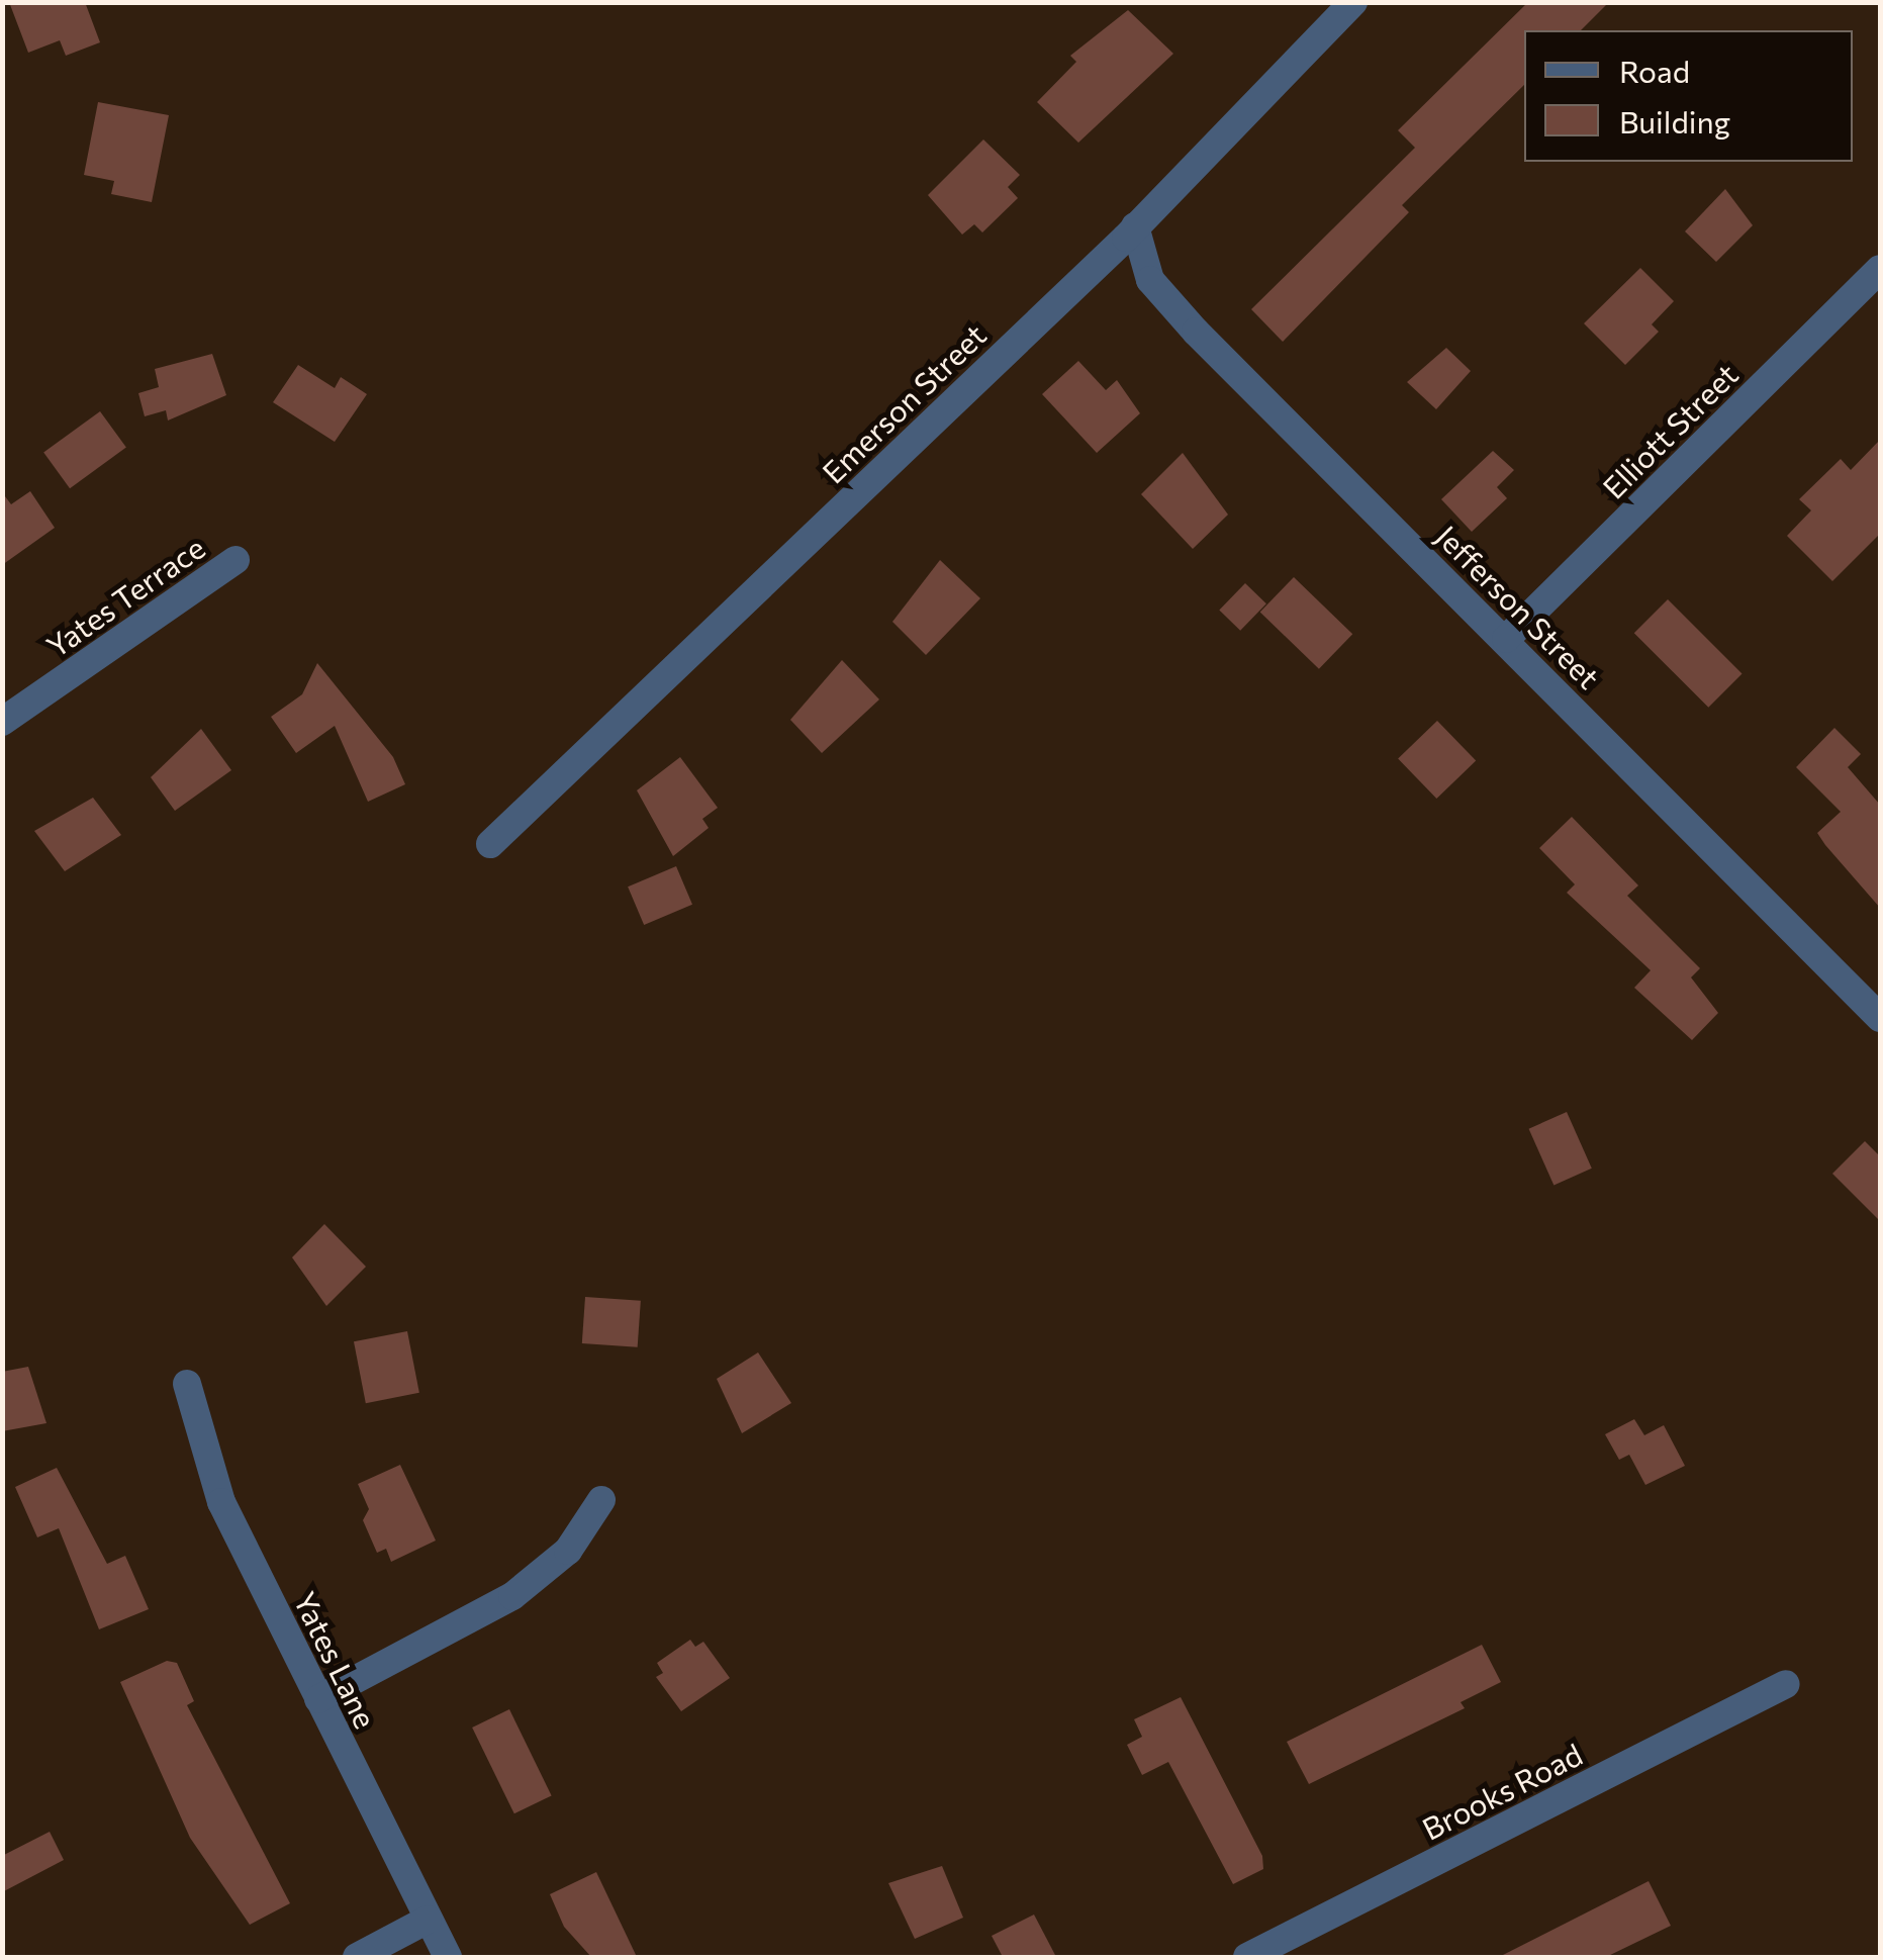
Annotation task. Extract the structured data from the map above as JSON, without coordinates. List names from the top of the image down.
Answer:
{
  "streets": {
    "street": [
      "Emerson Street",
      "Elliott Street",
      "Yates Terrace",
      "Jefferson Street",
      "Yates Lane",
      "Brooks Road"
    ]
  },
  "crossings": [
    ["Emerson Street", "Jefferson Street"],
    ["Elliott Street", "Jefferson Street"]
  ],
  "legend": ["Road", "Building"]
}
